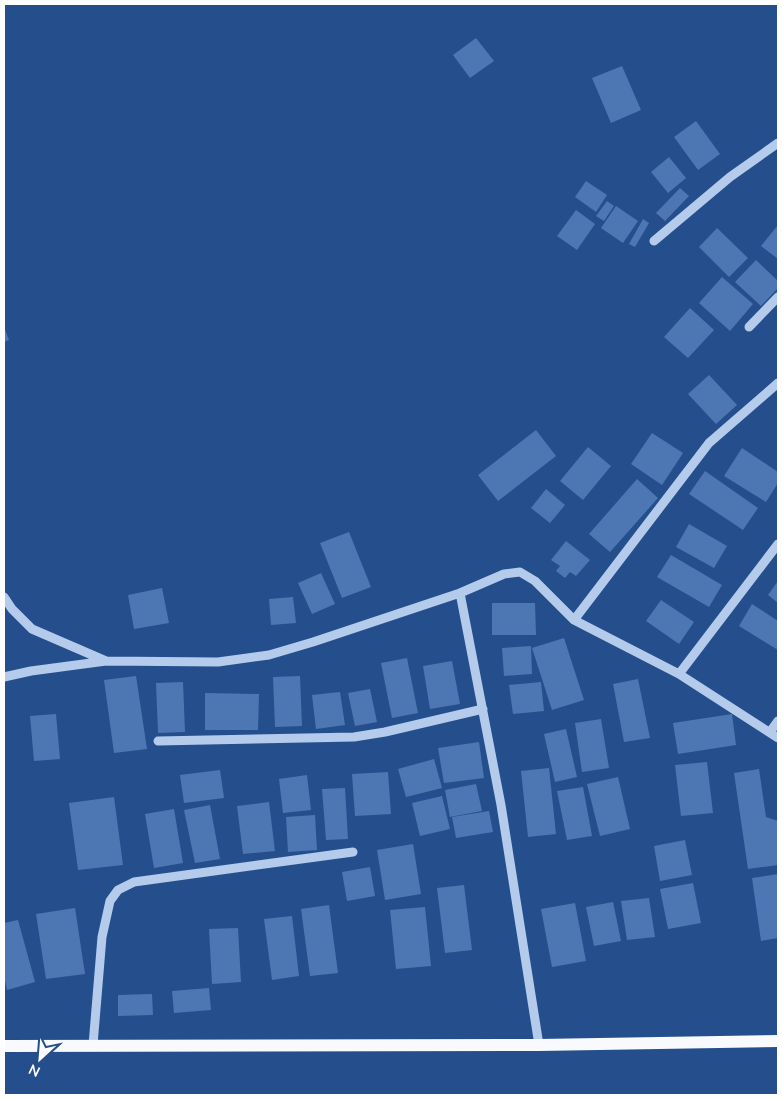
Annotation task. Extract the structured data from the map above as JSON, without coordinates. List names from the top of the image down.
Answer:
{
  "north": "bottom left"
}
